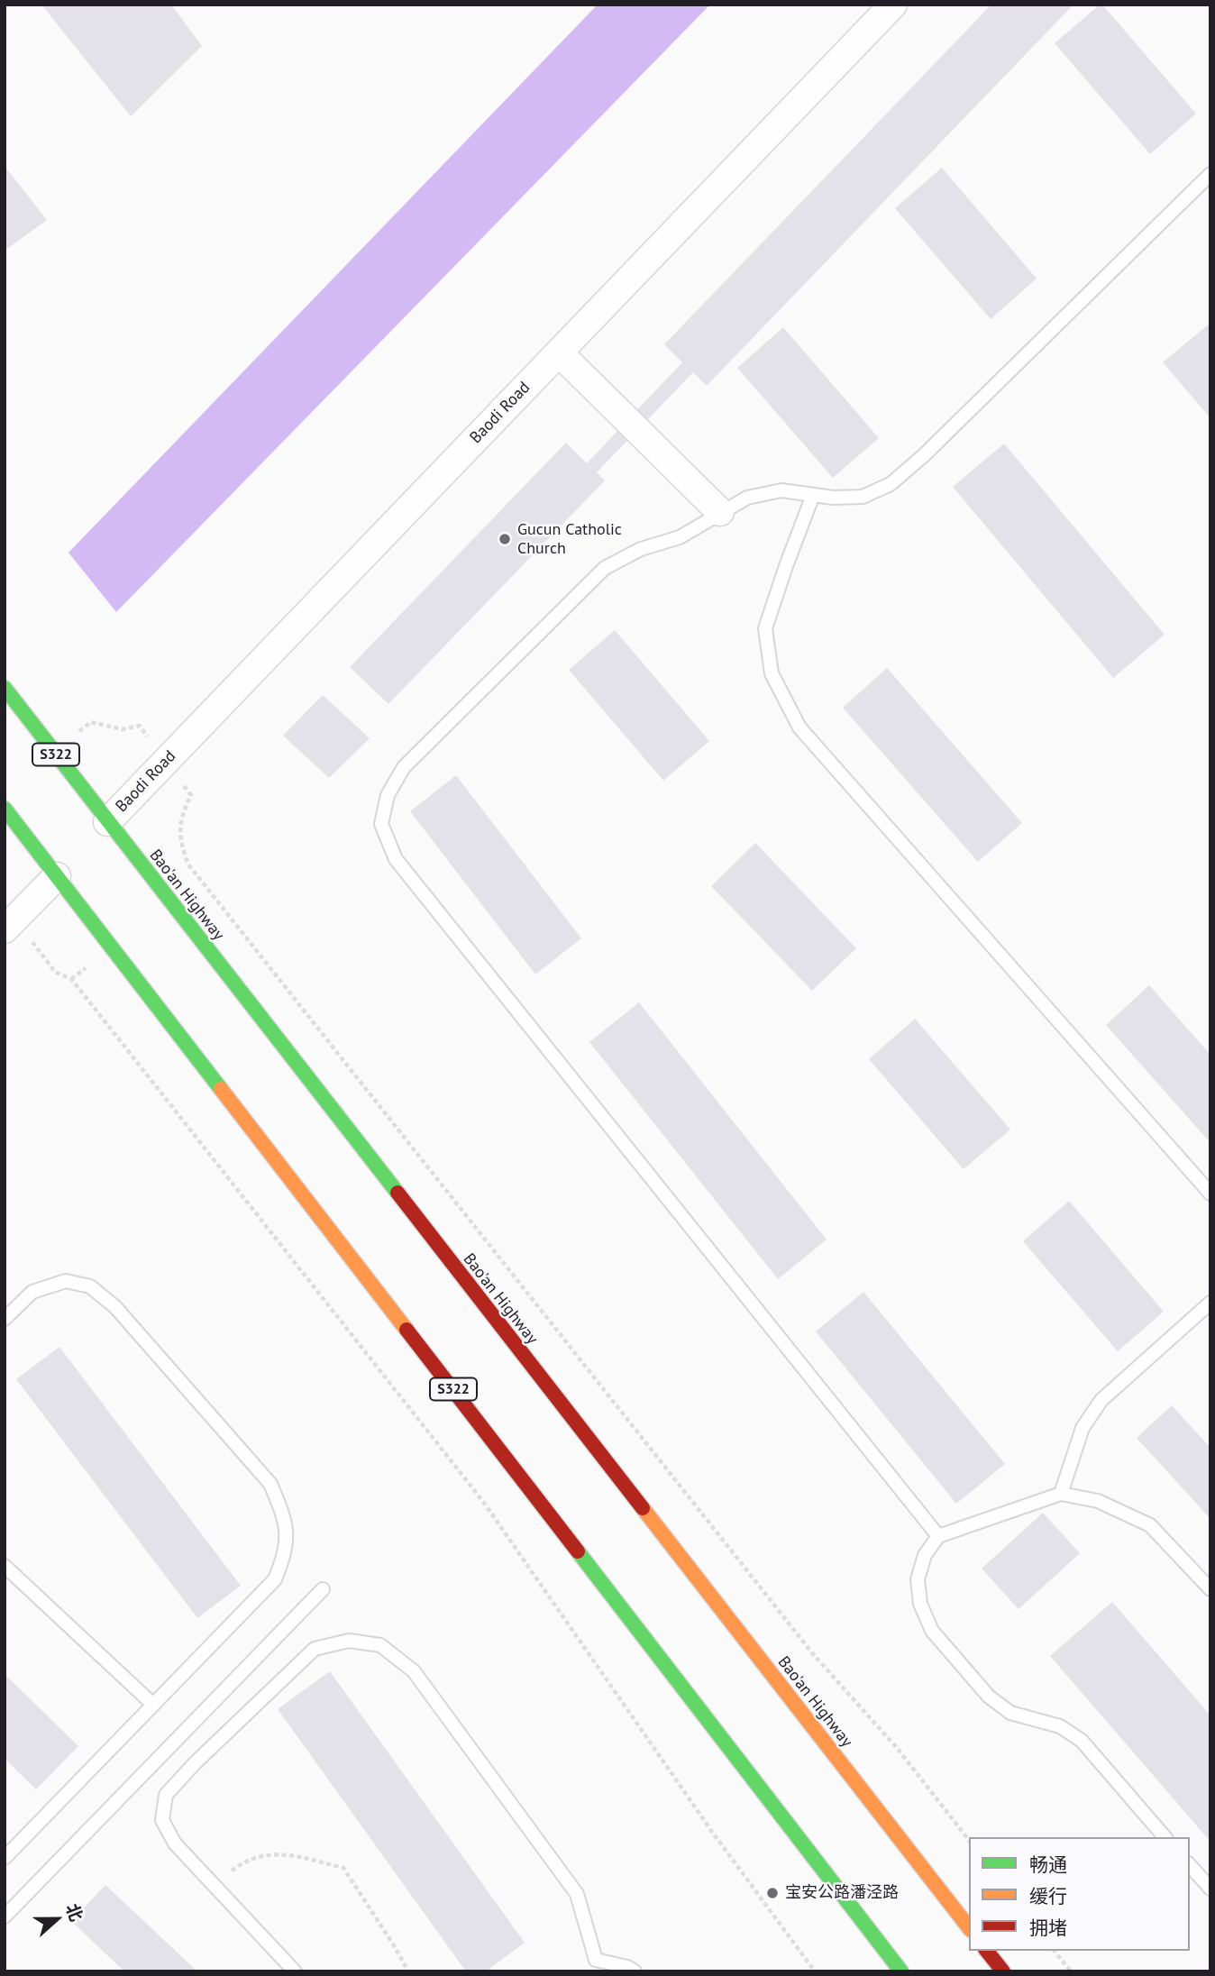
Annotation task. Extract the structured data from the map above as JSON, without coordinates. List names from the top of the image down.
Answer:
{
  "streets": {
    "main road": ["S322", "Bao'an Highway"],
    "street": ["Baodi Road"]
  },
  "crossings": [
    ["Baodi Road", "Bao'an Highway"]
  ],
  "places": ["Gucun Catholic Church", "宝安公路潘泾路"],
  "legend": ["畅通", "缓行", "拥堵"],
  "north": "right"
}
